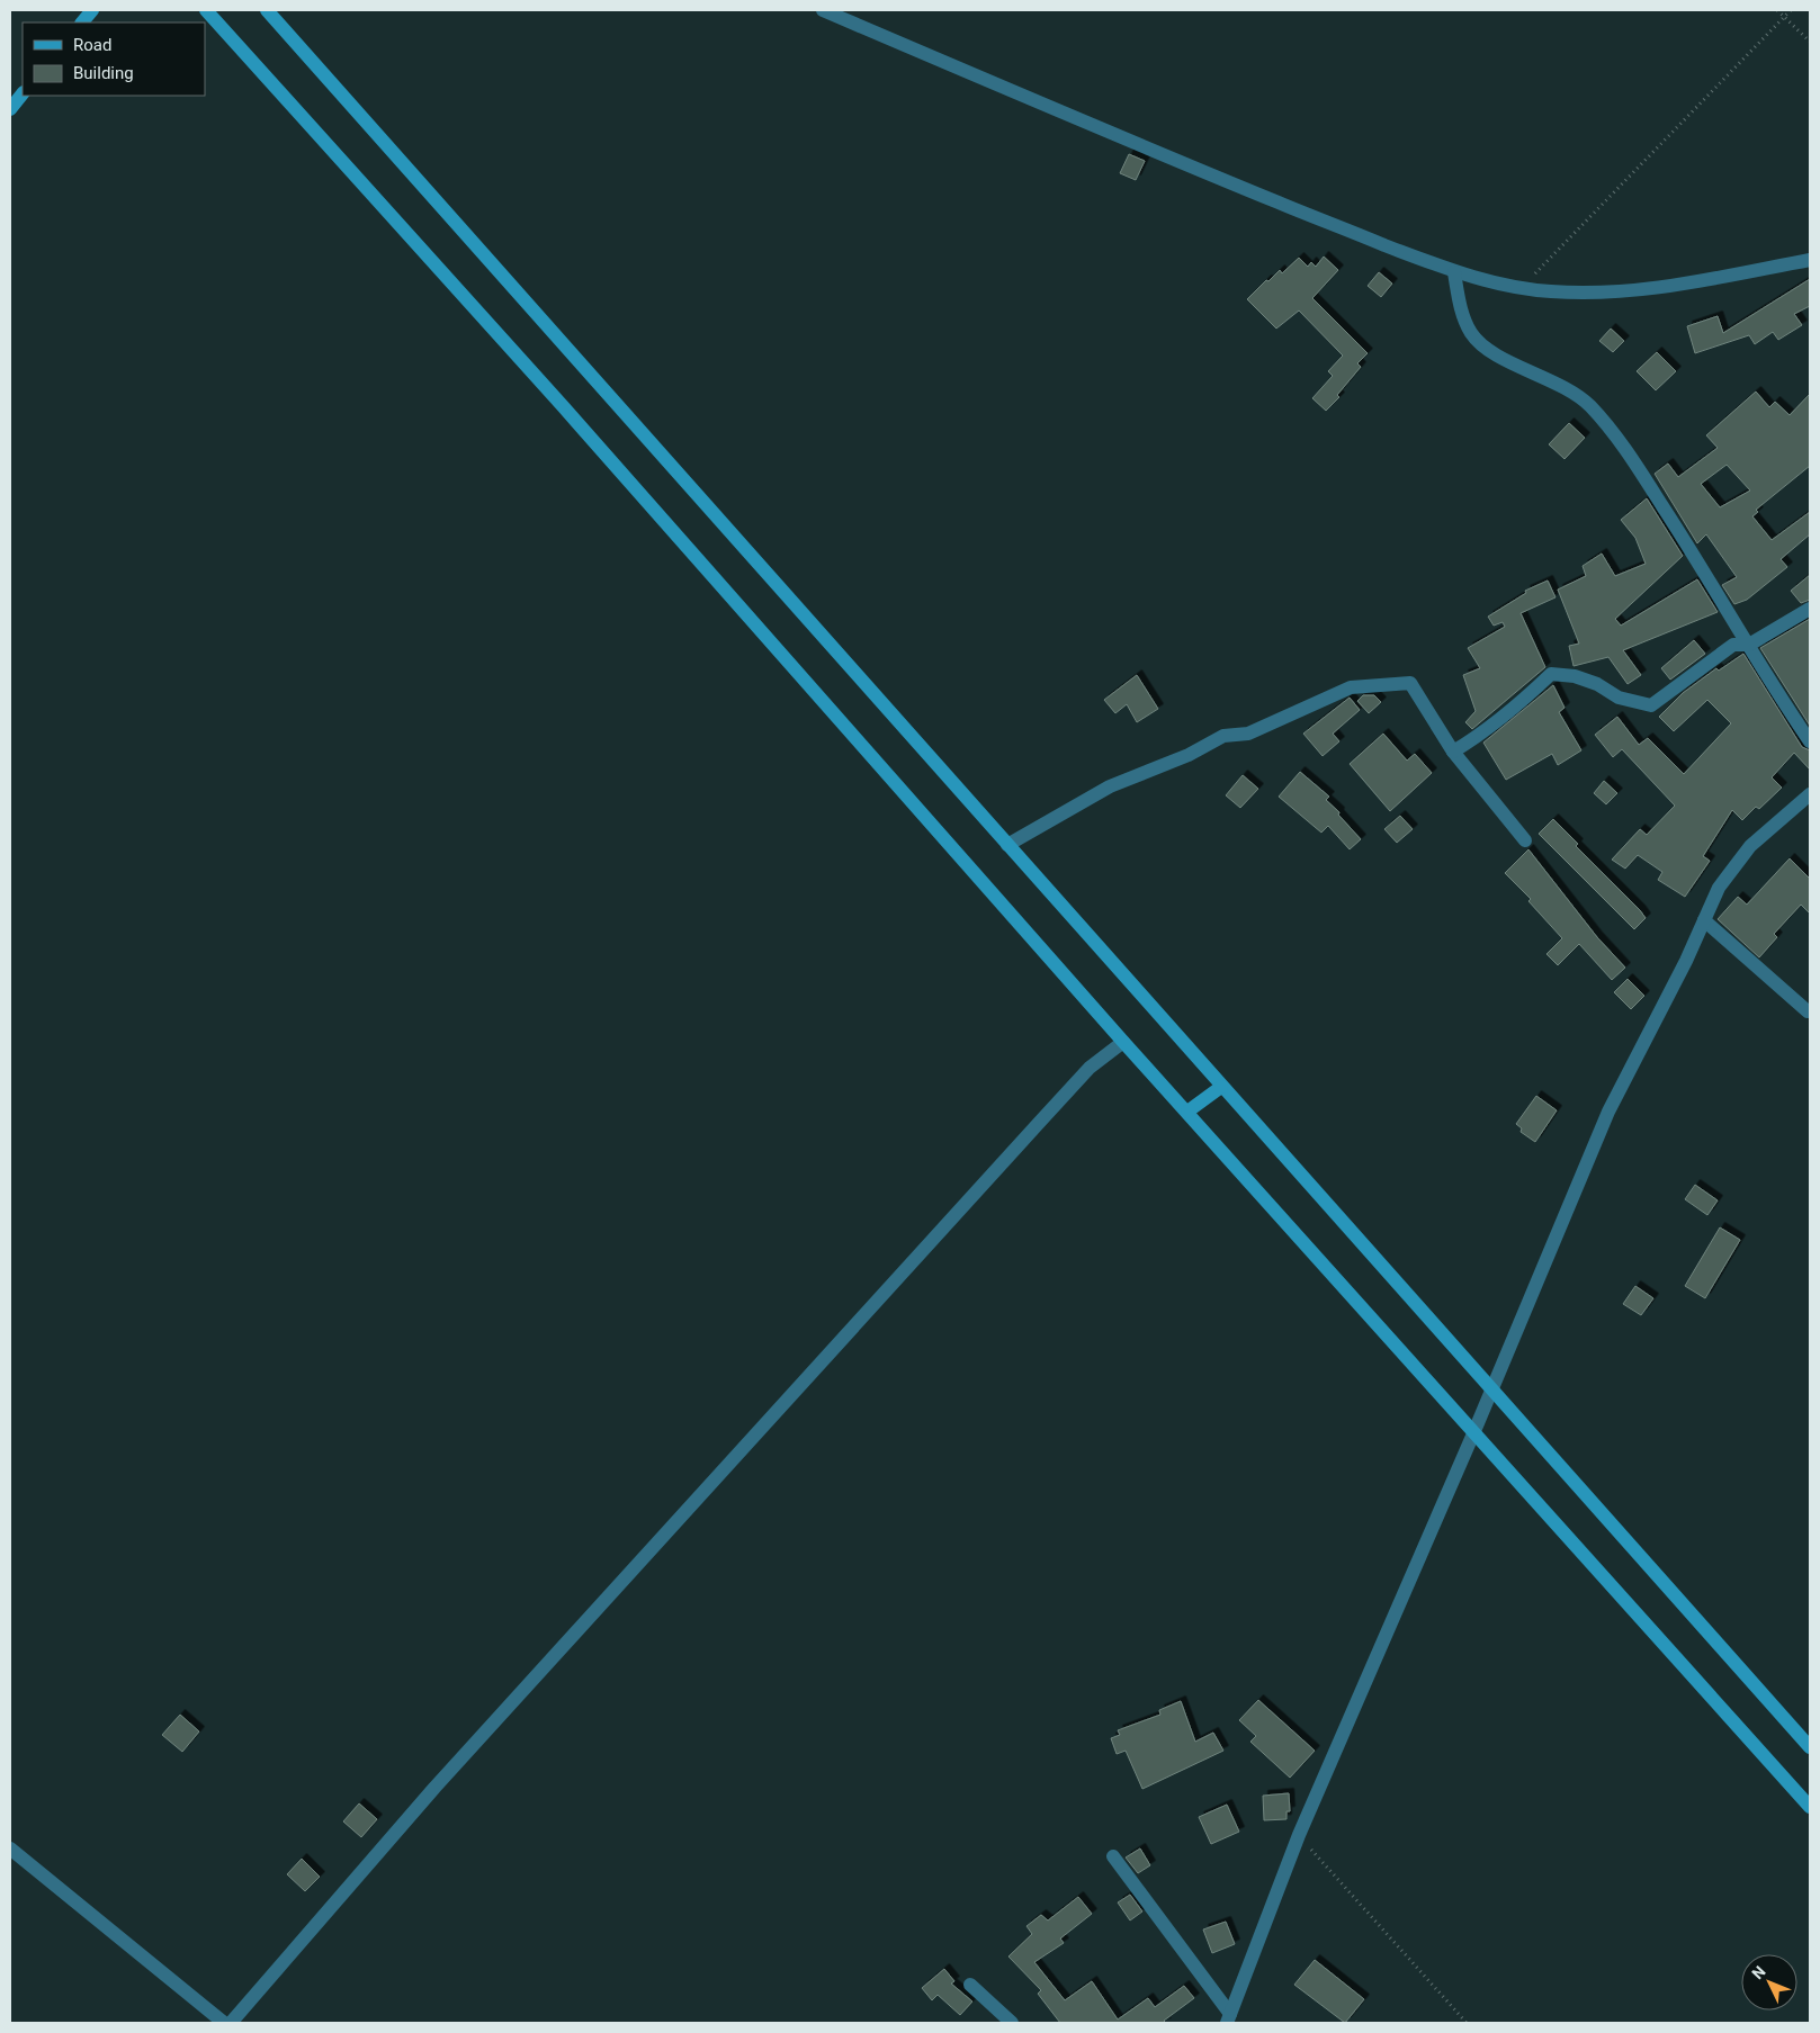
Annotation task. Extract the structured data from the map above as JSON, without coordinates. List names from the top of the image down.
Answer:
{
  "legend": ["Road", "Building"],
  "north": "top left"
}
